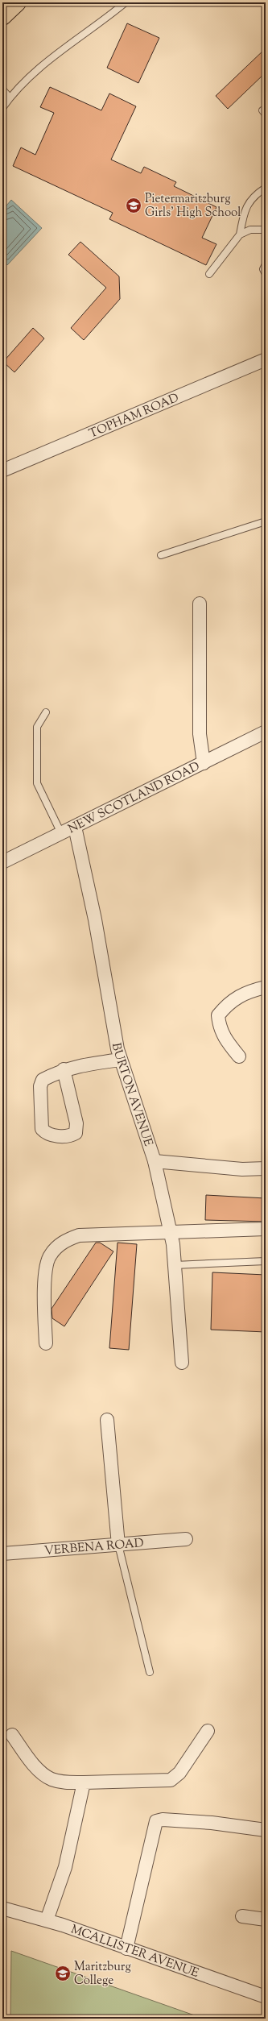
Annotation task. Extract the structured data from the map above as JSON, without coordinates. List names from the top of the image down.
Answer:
{
  "streets": {
    "street": [
      "TOPHAM ROAD",
      "NEW SCOTLAND ROAD",
      "BURTON AVENUE",
      "VERBENA ROAD",
      "MCALLISTER AVENUE"
    ]
  },
  "crossings": [
    ["NEW SCOTLAND ROAD", "BURTON AVENUE"]
  ],
  "places": {
    "school or university": ["Pietermaritzburg Girls' High School", "Maritzburg College"]
  }
}
